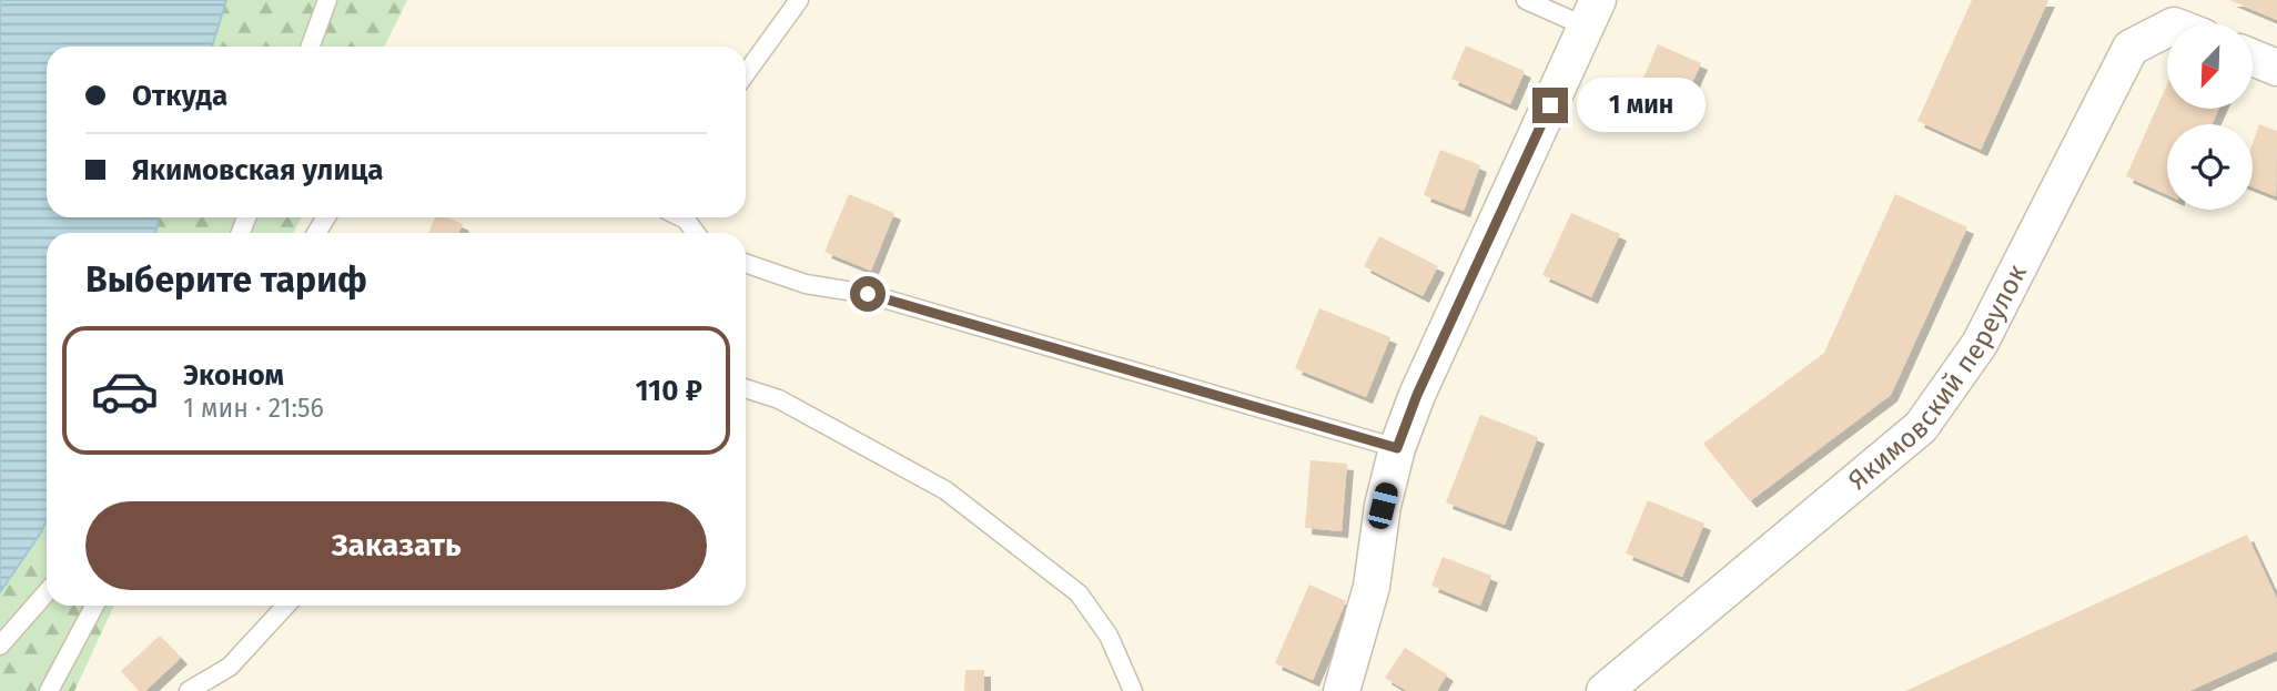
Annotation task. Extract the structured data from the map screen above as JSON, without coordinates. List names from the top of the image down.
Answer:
{
  "streets": {
    "street": ["Якимовский переулок"]
  },
  "north": "bottom left",
  "page": {
    "banner": ["Откуда", "Якимовская улица"],
    "bubble": "1 мин",
    "heading": "Выберите тариф",
    "list": [
      {
        "name": "Эконом",
        "note": "1 мин · 21:56",
        "value": "110 ₽"
      }
    ],
    "buttons": "Заказать"
  }
}
